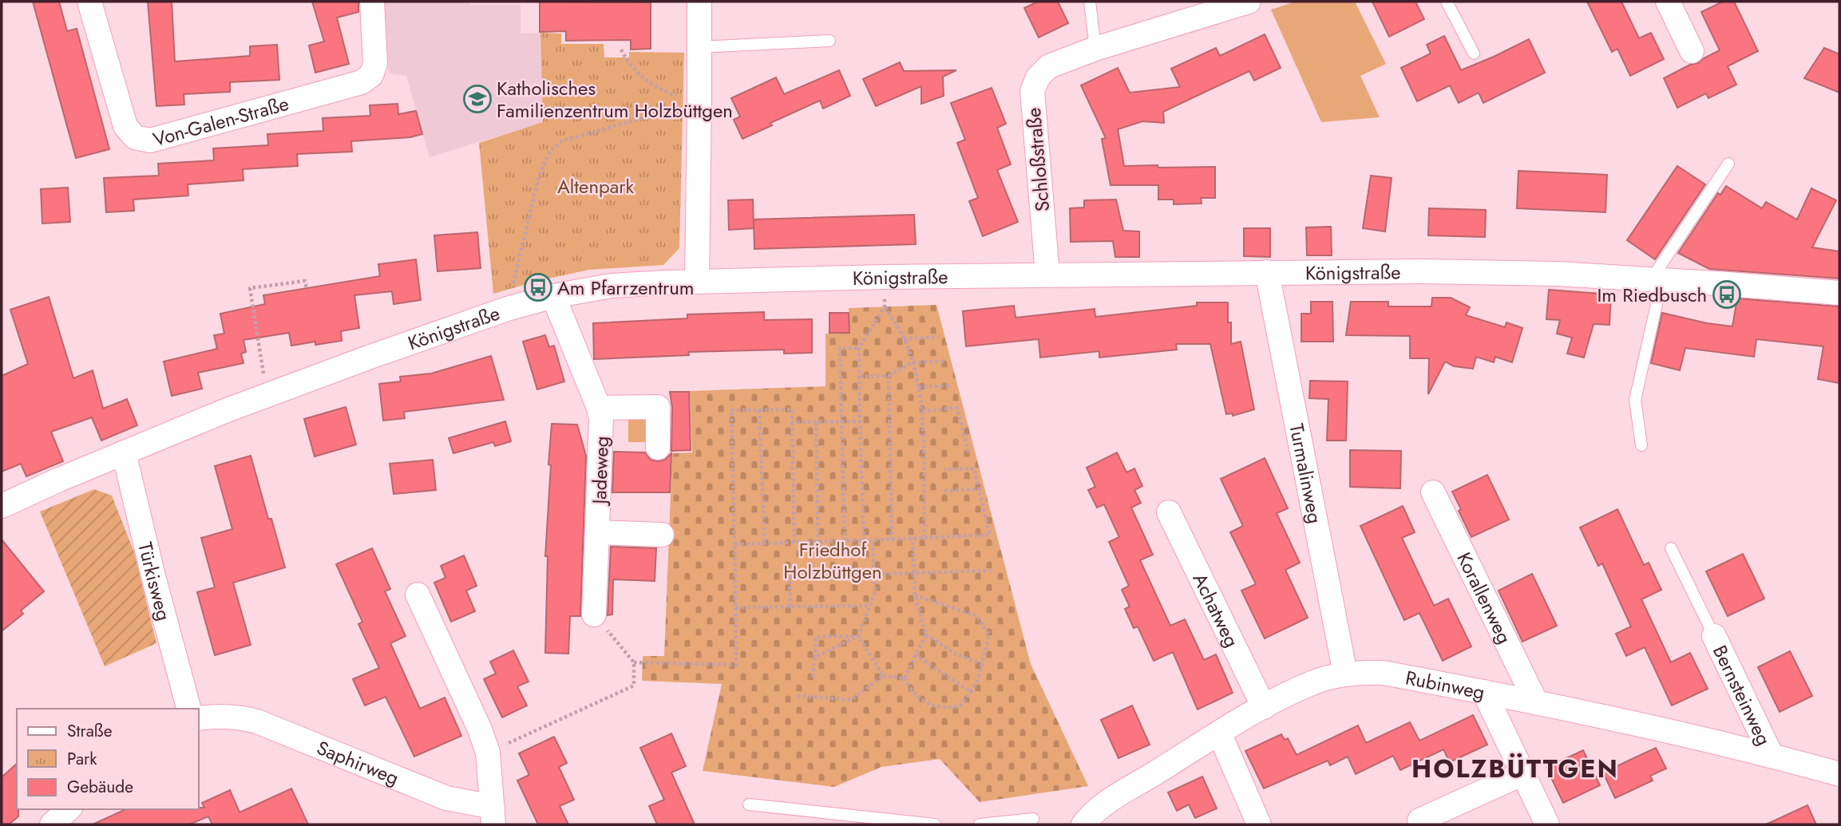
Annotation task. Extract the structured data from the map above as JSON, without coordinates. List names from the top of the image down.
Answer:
{
  "streets": {
    "street": [
      "Von-Galen-Straße",
      "Schloßstraße",
      "Königstraße",
      "Jadeweg",
      "Turmalinweg",
      "Türkisweg",
      "Korallenweg",
      "Achatweg",
      "Rubinweg",
      "Bernsteinweg",
      "Saphirweg"
    ]
  },
  "crossings": [
    ["Schloßstraße", "Königstraße"],
    ["Königstraße", "Jadeweg"],
    ["Königstraße", "Turmalinweg"],
    ["Königstraße", "Türkisweg"],
    ["Turmalinweg", "Rubinweg"],
    ["Korallenweg", "Rubinweg"],
    ["Achatweg", "Rubinweg"],
    ["Rubinweg", "Bernsteinweg"]
  ],
  "districts": ["HOLZBÜTTGEN"],
  "parks": ["Altenpark", "Friedhof Holzbüttgen"],
  "places": {
    "school or university": ["Katholisches Familienzentrum Holzbüttgen"],
    "bus stop": ["Am Pfarrzentrum", "Im Riedbusch"]
  },
  "legend": ["Straße", "Park", "Gebäude"]
}
